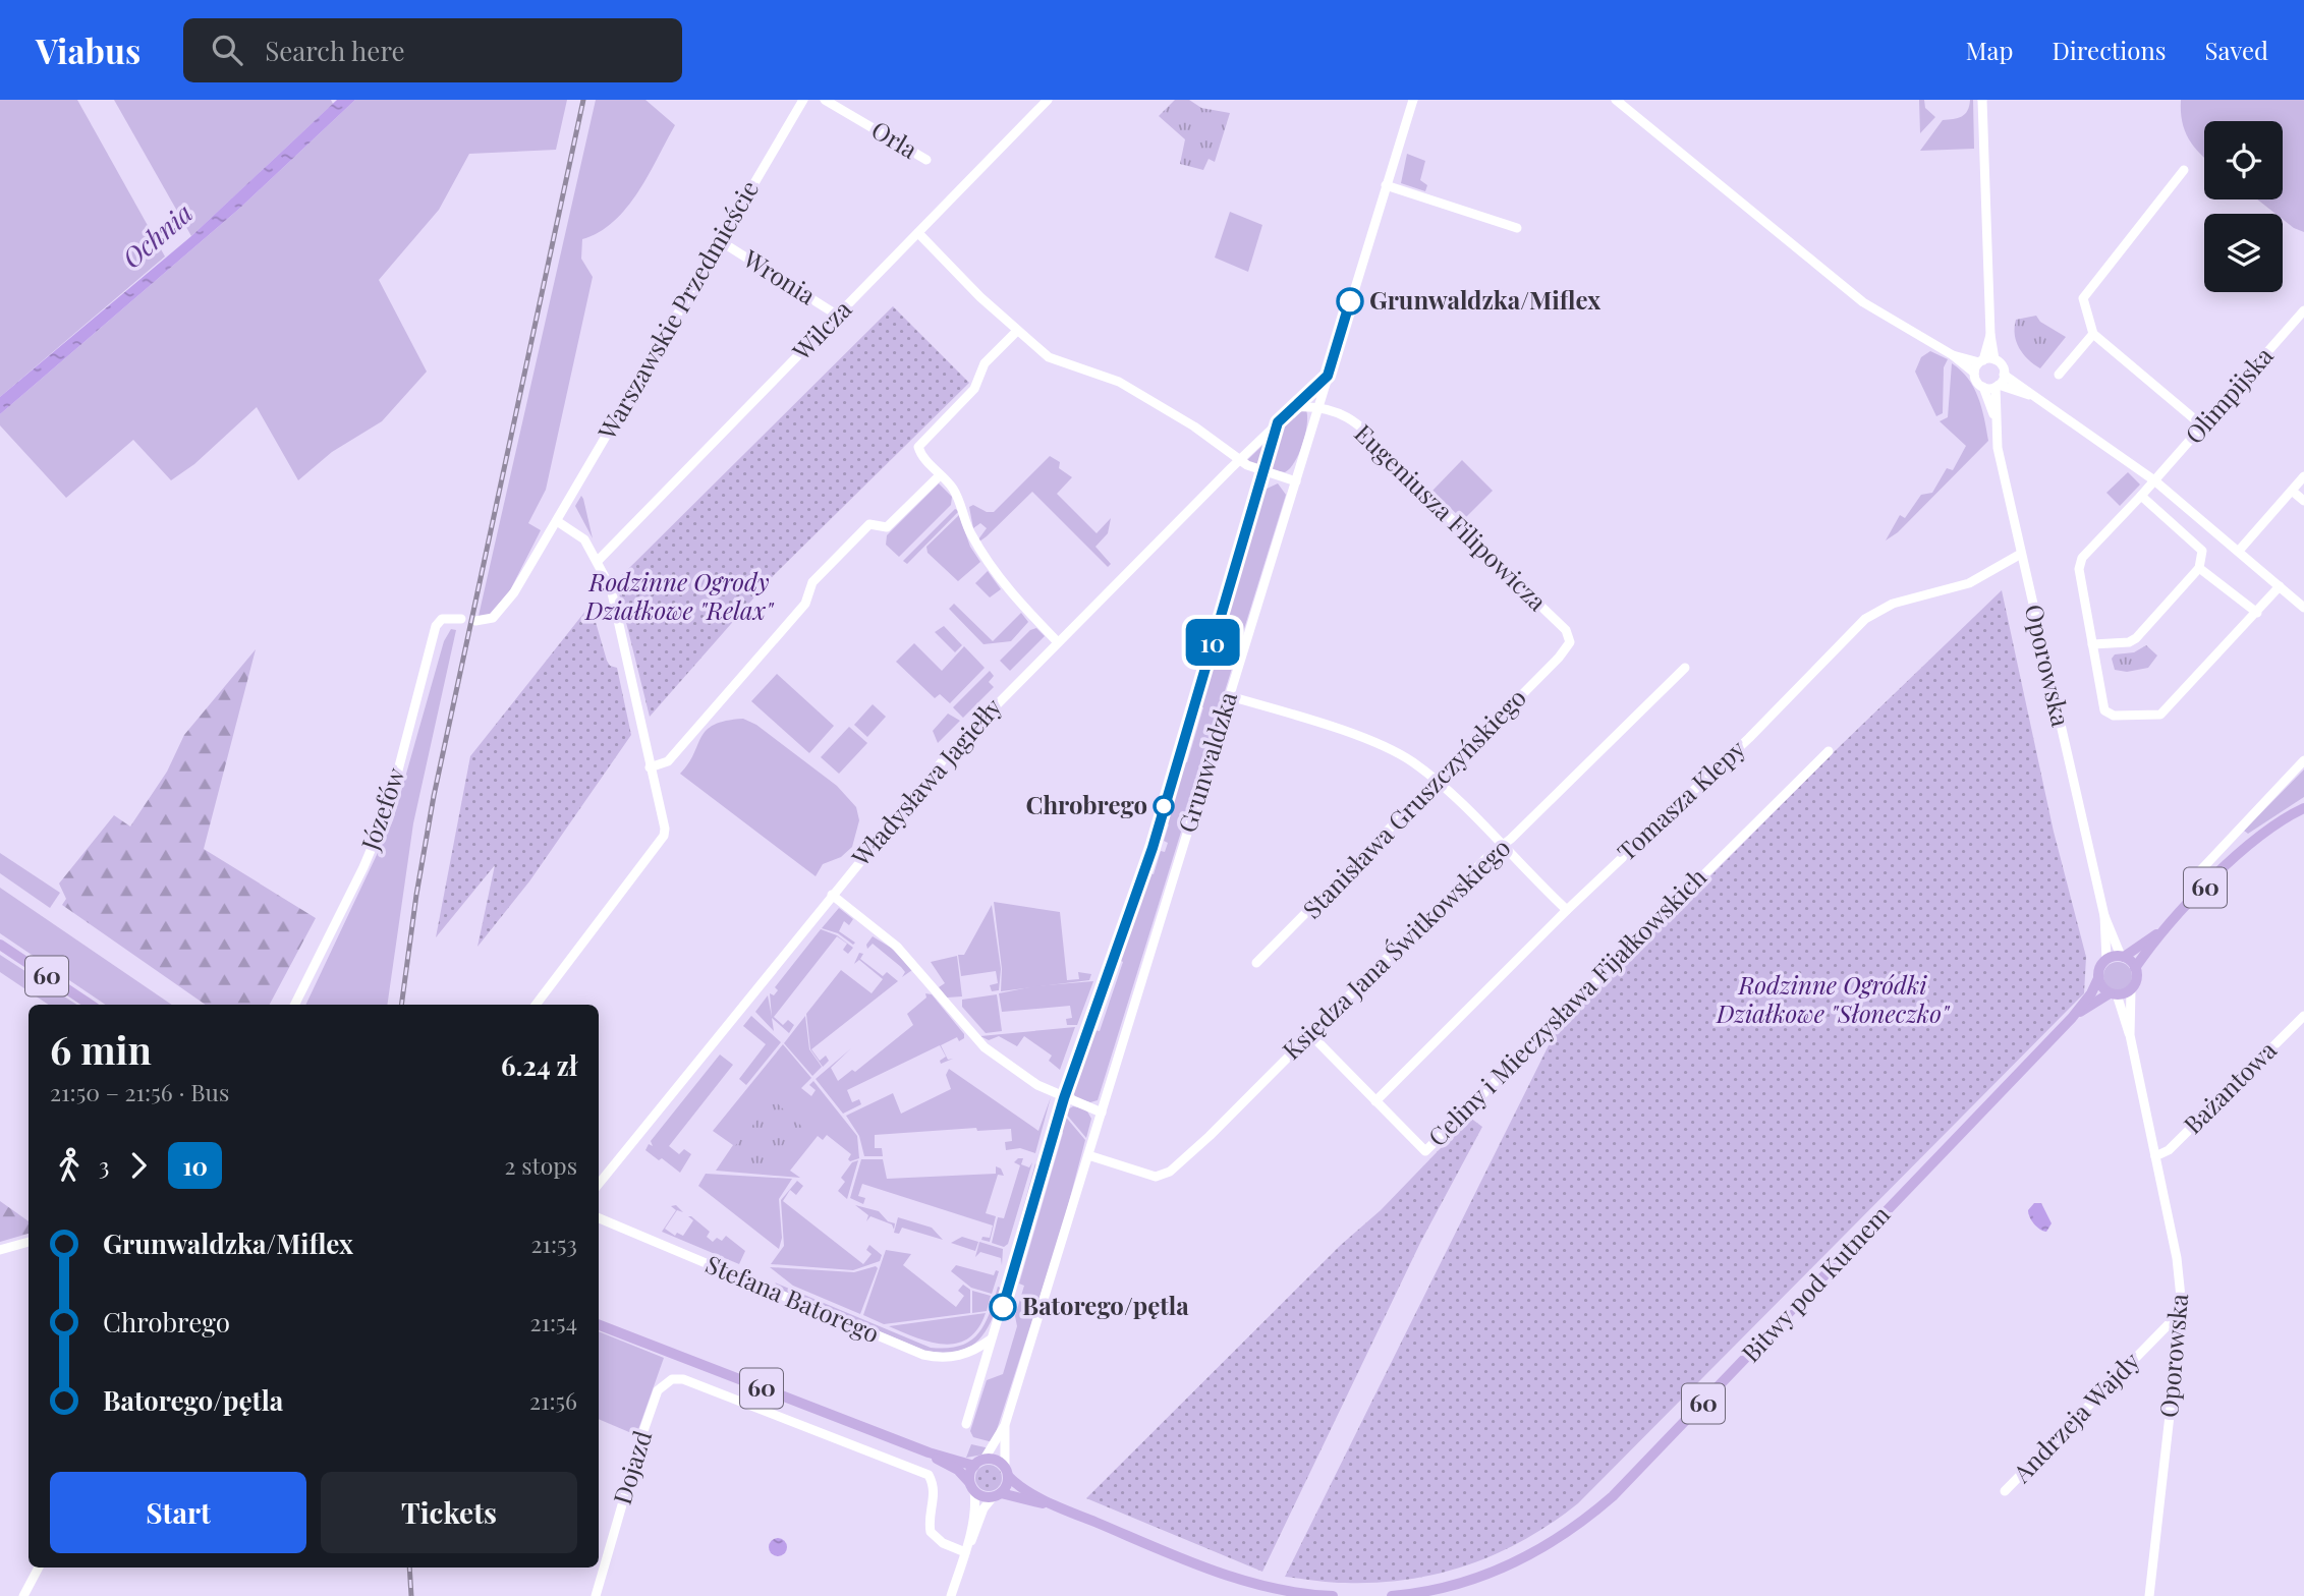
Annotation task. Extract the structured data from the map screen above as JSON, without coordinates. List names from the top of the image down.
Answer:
{
  "streets": {
    "main road": ["60", "Bitwy pod Kutnem"],
    "street": [
      "Orla",
      "Wronia",
      "Warszawskie Przedmieście",
      "Wilcza",
      "Olimpijska",
      "Eugeniusza Filipowicza",
      "Oporowska",
      "Grunwaldzka",
      "Władysława Jagiełły",
      "Tomasza Klepy",
      "Stanisława Gruszczyńskiego",
      "Józefów",
      "Księdza Jana Świtkowskiego",
      "Celiny i Mieczysława Fijałkowskich",
      "Bażantowa",
      "Stefana Batorego",
      "Andrzeja Wajdy",
      "Dojazd"
    ]
  },
  "crossings": [
    ["Wronia", "Warszawskie Przedmieście"],
    ["Wronia", "Wilcza"],
    ["Eugeniusza Filipowicza", "Grunwaldzka"],
    ["Eugeniusza Filipowicza", "Stanisława Gruszczyńskiego"],
    ["Oporowska", "Tomasza Klepy"],
    ["Oporowska", "60"],
    ["Oporowska", "Bażantowa"],
    ["Oporowska", "Bitwy pod Kutnem"],
    ["Oporowska", "Andrzeja Wajdy"],
    ["Grunwaldzka", "Władysława Jagiełły"],
    ["Grunwaldzka", "60"],
    ["Grunwaldzka", "Księdza Jana Świtkowskiego"],
    ["Tomasza Klepy", "Celiny i Mieczysława Fijałkowskich"],
    ["60", "Bitwy pod Kutnem"],
    ["Księdza Jana Świtkowskiego", "Celiny i Mieczysława Fijałkowskich"]
  ],
  "water": ["Ochnia"],
  "parks": ["Rodzinne Ogrody Działkowe \"Relax\"", "Rodzinne Ogródki Działkowe \"Słoneczko\""],
  "places": ["Grunwaldzka/Miflex", "Chrobrego", "Batorego/pętla"],
  "lines": ["bus line 10"],
  "page": {
    "header": "Viabus",
    "search": "Search here",
    "nav": ["Map", "Directions", "Saved"],
    "on_map": "10",
    "heading": ["6 min", "21:50 – 21:56 · Bus", "6.24 zł"],
    "legs": ["3", "10", "2 stops"],
    "list": [
      {
        "name": "Grunwaldzka/Miflex",
        "value": "21:53"
      },
      {
        "name": "Chrobrego",
        "value": "21:54"
      },
      {
        "name": "Batorego/pętla",
        "value": "21:56"
      }
    ],
    "buttons": ["Start", "Tickets"]
  }
}
